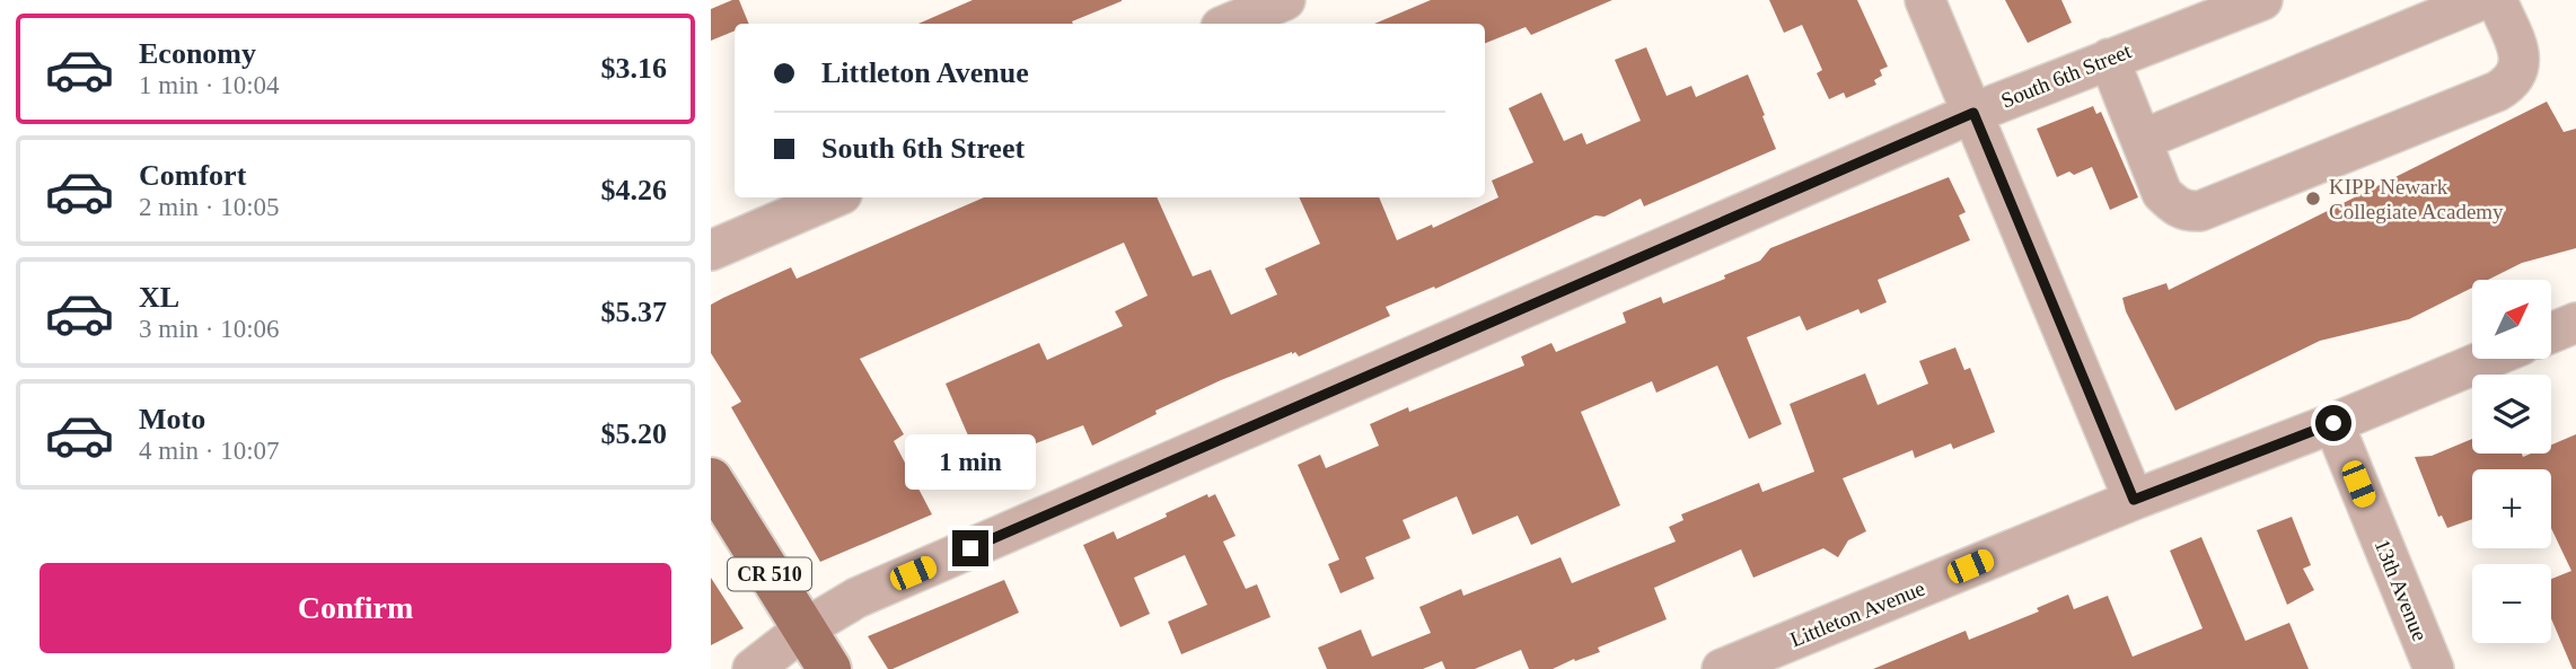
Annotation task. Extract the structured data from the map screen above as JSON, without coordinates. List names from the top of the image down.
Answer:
{
  "streets": {
    "main road": ["CR 510"],
    "street": ["South 6th Street", "13th Avenue", "Littleton Avenue"]
  },
  "crossings": [
    ["South 6th Street", "CR 510"],
    ["13th Avenue", "Littleton Avenue"]
  ],
  "places": ["KIPP Newark Collegiate Academy"],
  "north": "top right",
  "page": {
    "list": [
      {
        "name": "Economy",
        "note": "1 min · 10:04",
        "value": "$3.16"
      },
      {
        "name": "Comfort",
        "note": "2 min · 10:05",
        "value": "$4.26"
      },
      {
        "name": "XL",
        "note": "3 min · 10:06",
        "value": "$5.37"
      },
      {
        "name": "Moto",
        "note": "4 min · 10:07",
        "value": "$5.20"
      }
    ],
    "banner": ["Littleton Avenue", "South 6th Street"],
    "map_buttons": ["+", "−"],
    "bubble": "1 min",
    "buttons": "Confirm"
  }
}
